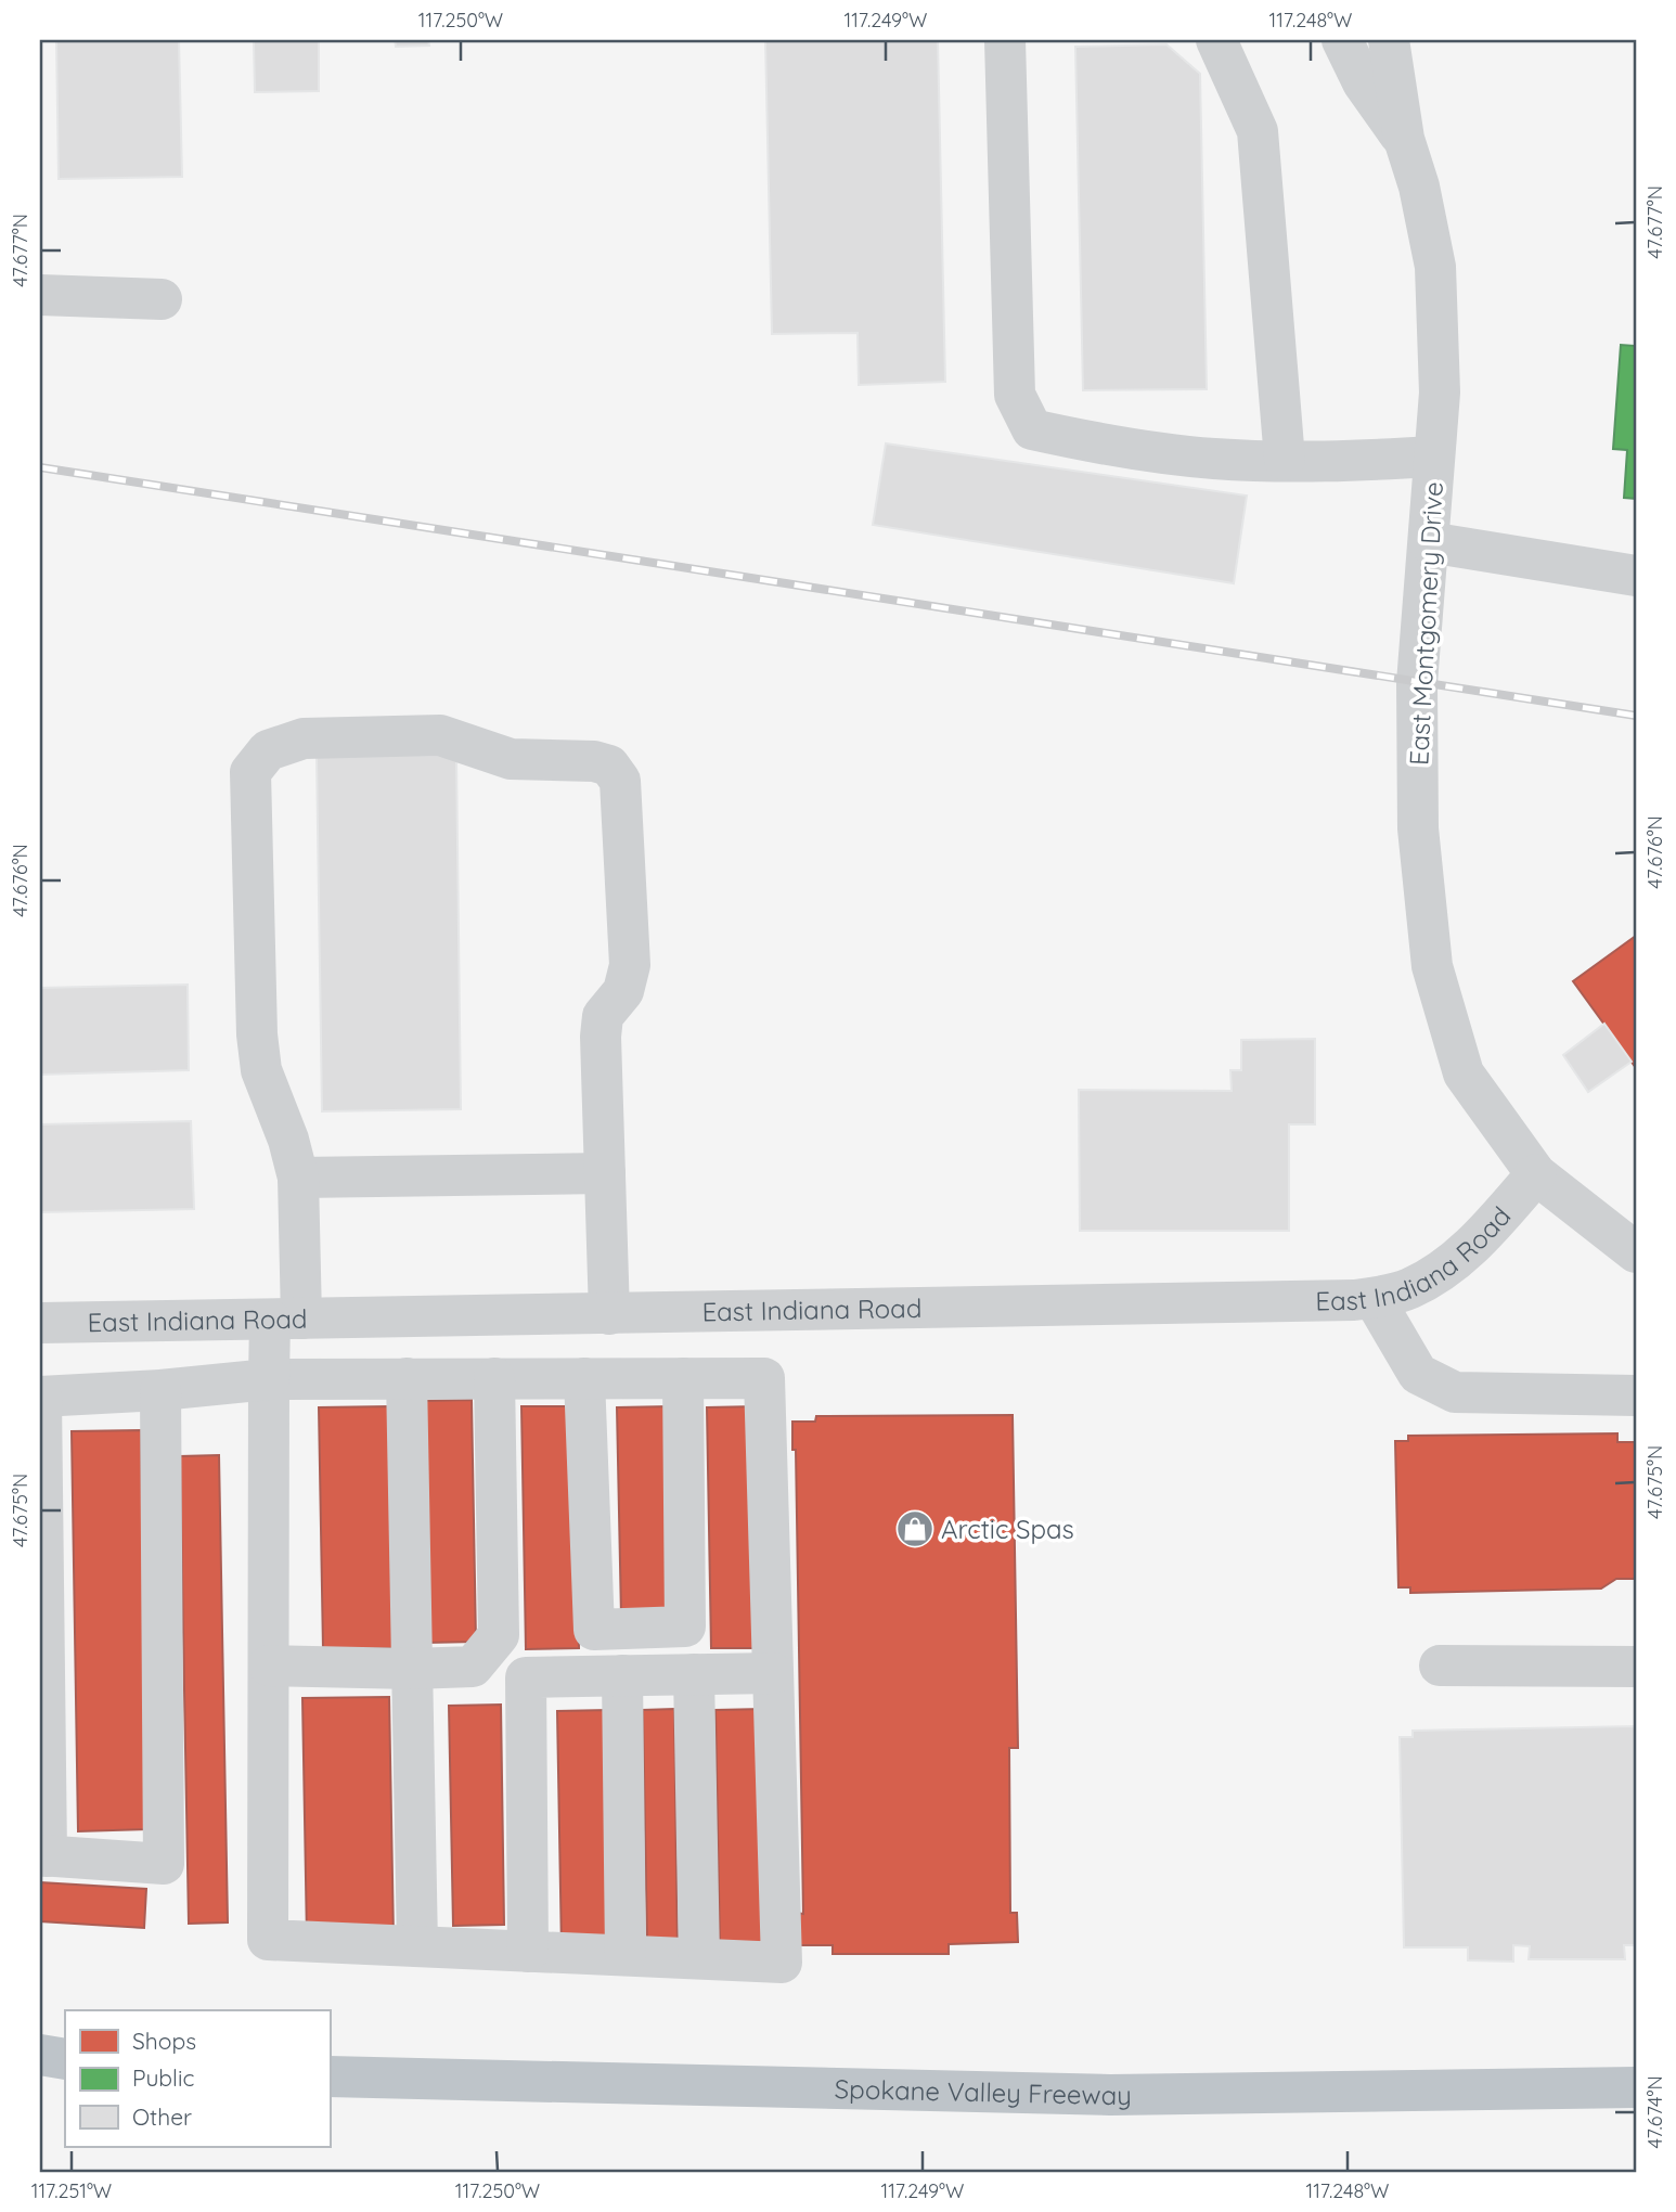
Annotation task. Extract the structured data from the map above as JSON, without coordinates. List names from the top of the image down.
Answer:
{
  "streets": {
    "highway": ["Spokane Valley Freeway"],
    "street": ["East Montgomery Drive", "East Indiana Road"]
  },
  "crossings": [
    ["East Montgomery Drive", "East Indiana Road"]
  ],
  "places": {
    "shop": ["Arctic Spas"]
  },
  "legend": ["Shops", "Public", "Other"],
  "coordinates": [
    "117.250°W",
    "117.249°W",
    "117.248°W",
    "47.677°N",
    "47.676°N",
    "47.675°N",
    "47.674°N",
    "117.251°W"
  ]
}
